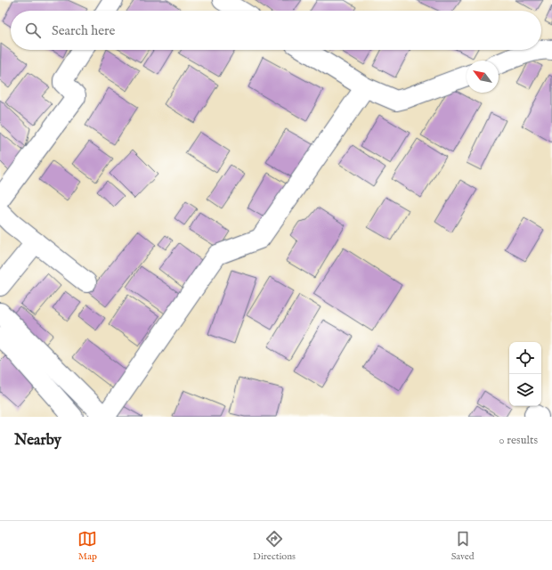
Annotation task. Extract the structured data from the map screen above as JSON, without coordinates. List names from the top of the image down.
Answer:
{
  "north": "top left",
  "page": {
    "search": "Search here",
    "heading": ["Nearby", "0 results"],
    "nav": ["Map", "Directions", "Saved"]
  }
}
